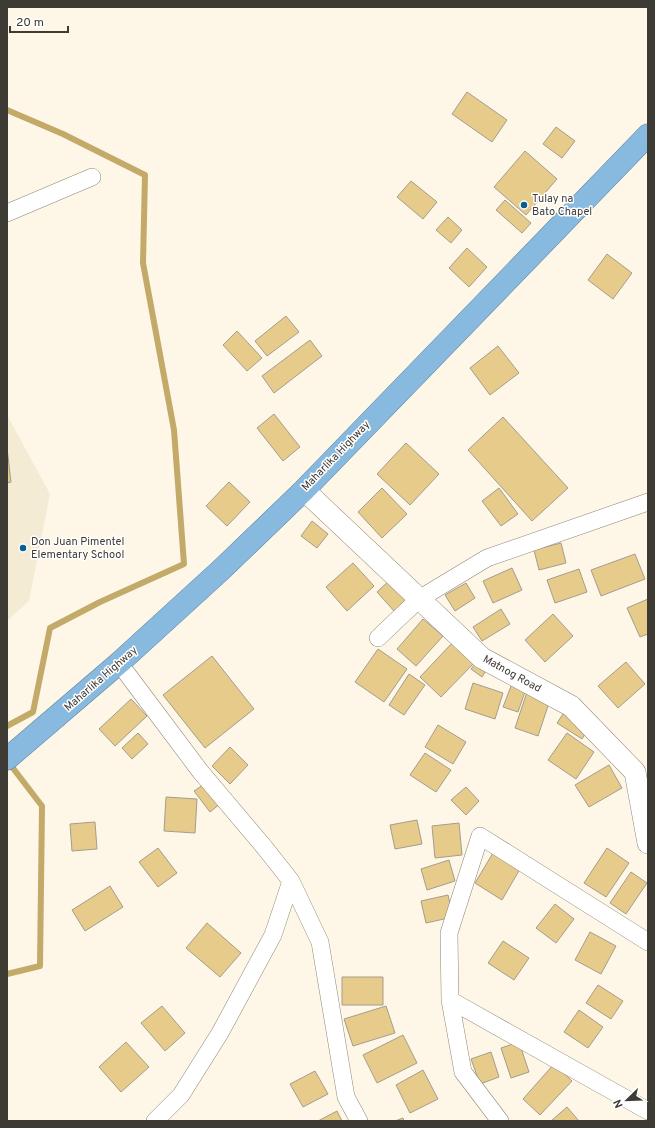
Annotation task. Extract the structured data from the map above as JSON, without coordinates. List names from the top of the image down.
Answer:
{
  "streets": {
    "highway": ["Maharlika Highway"],
    "street": ["Matnog Road"]
  },
  "crossings": [
    ["Maharlika Highway", "Matnog Road"]
  ],
  "places": ["Tulay na Bato Chapel", "Don Juan Pimentel Elementary School"],
  "scale_bar": "20 m",
  "north": "bottom left"
}
